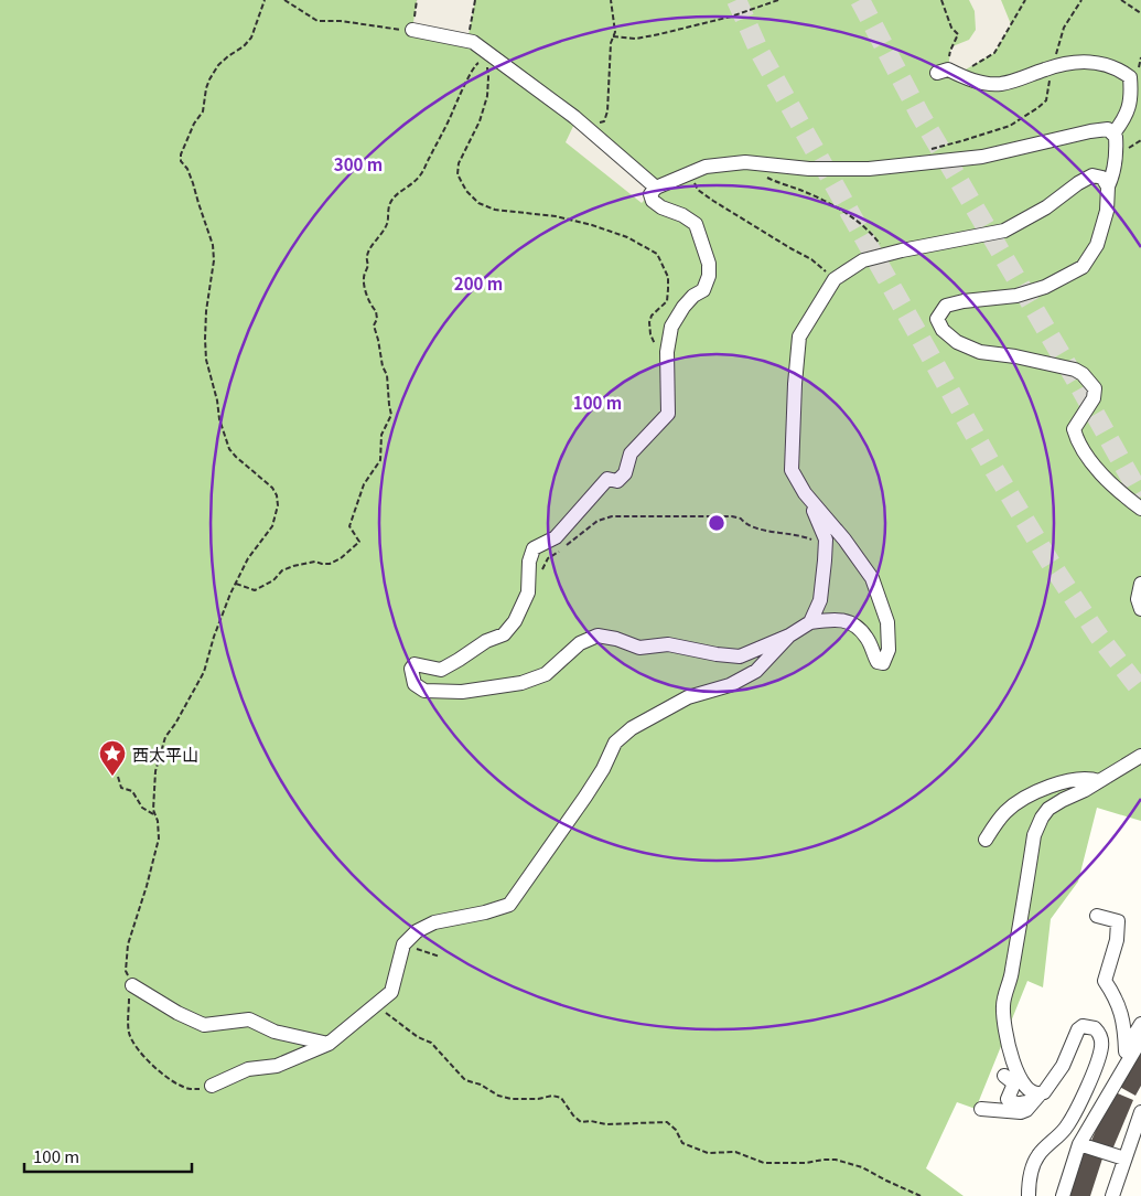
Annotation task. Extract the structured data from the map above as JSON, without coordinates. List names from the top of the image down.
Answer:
{
  "places": {
    "place": ["西太平山"]
  },
  "scale_bar": "100 m",
  "rings": ["300 m", "200 m", "100 m"]
}
